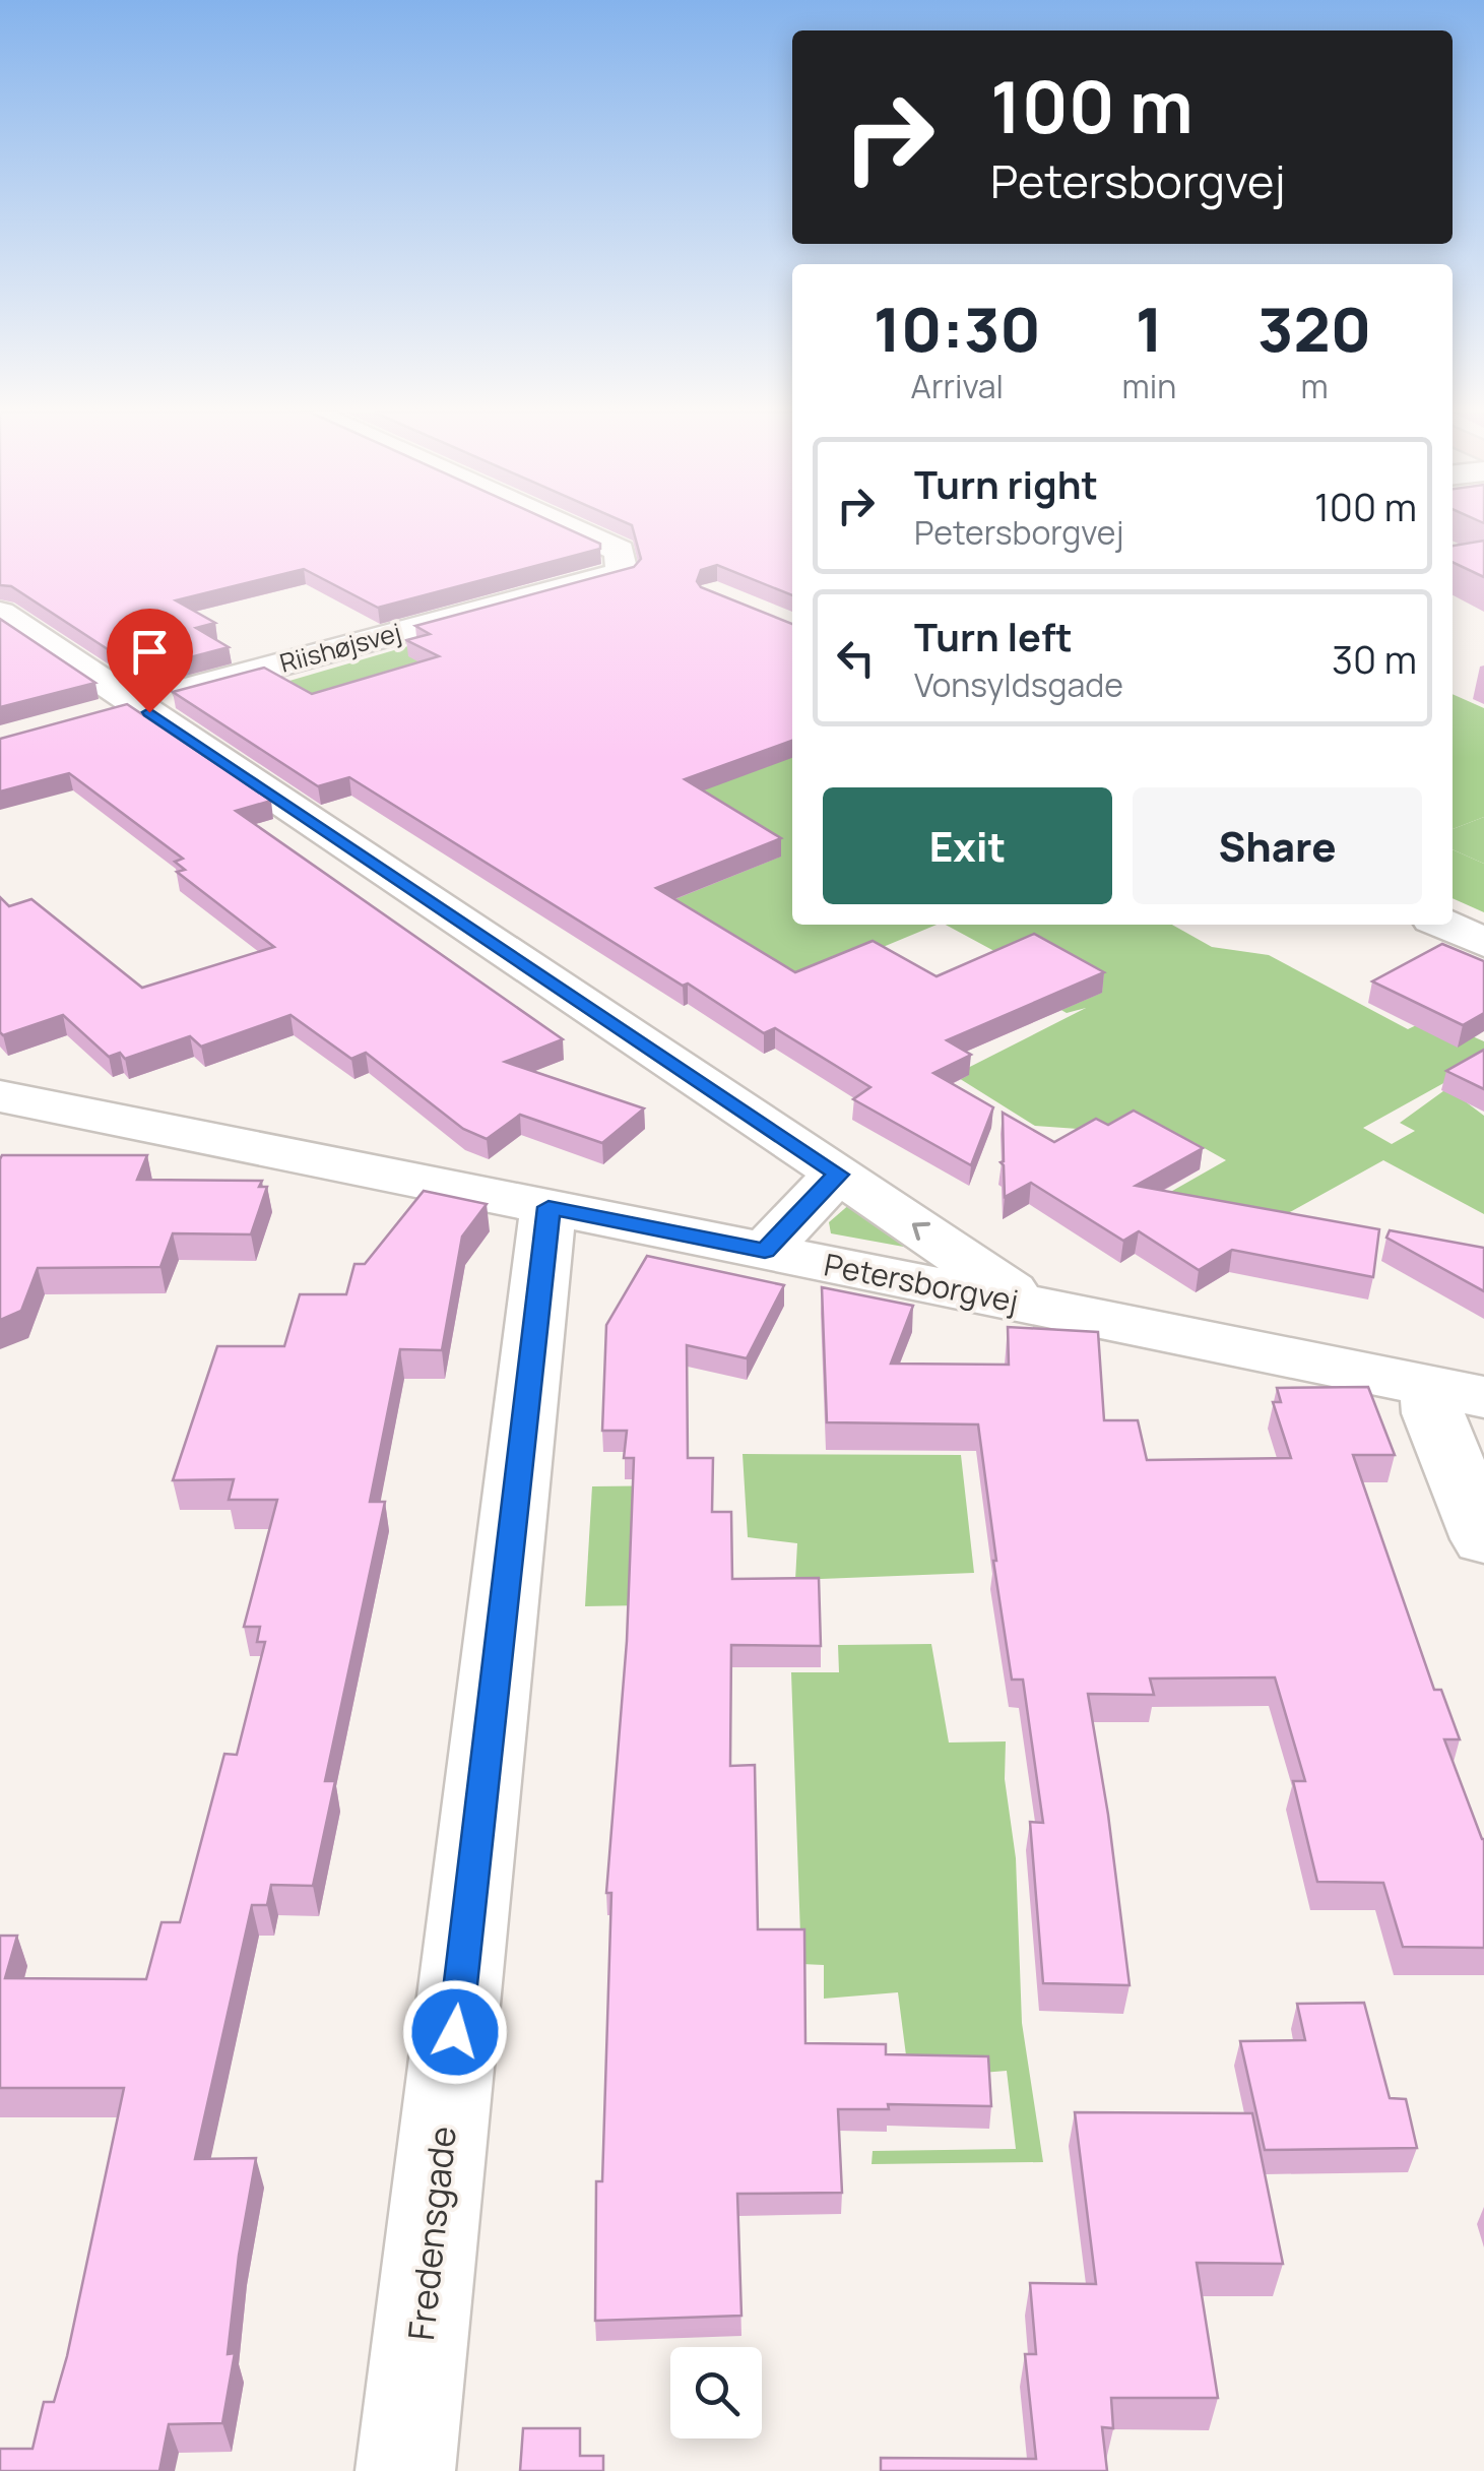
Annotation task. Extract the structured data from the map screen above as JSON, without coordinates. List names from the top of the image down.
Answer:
{
  "streets": {
    "street": ["Riishøjsvej", "Petersborgvej", "Fredensgade"]
  },
  "crossings": [
    ["Petersborgvej", "Fredensgade"]
  ],
  "page": {
    "turn": ["100 m", "Petersborgvej"],
    "eta": [
      "10:30",
      "Arrival",
      "1",
      "min",
      "320",
      "m"
    ],
    "list": [
      {
        "name": "Turn right",
        "note": "Petersborgvej",
        "value": "100 m"
      },
      {
        "name": "Turn left",
        "note": "Vonsyldsgade",
        "value": "30 m"
      }
    ],
    "buttons": ["Exit", "Share"]
  }
}
